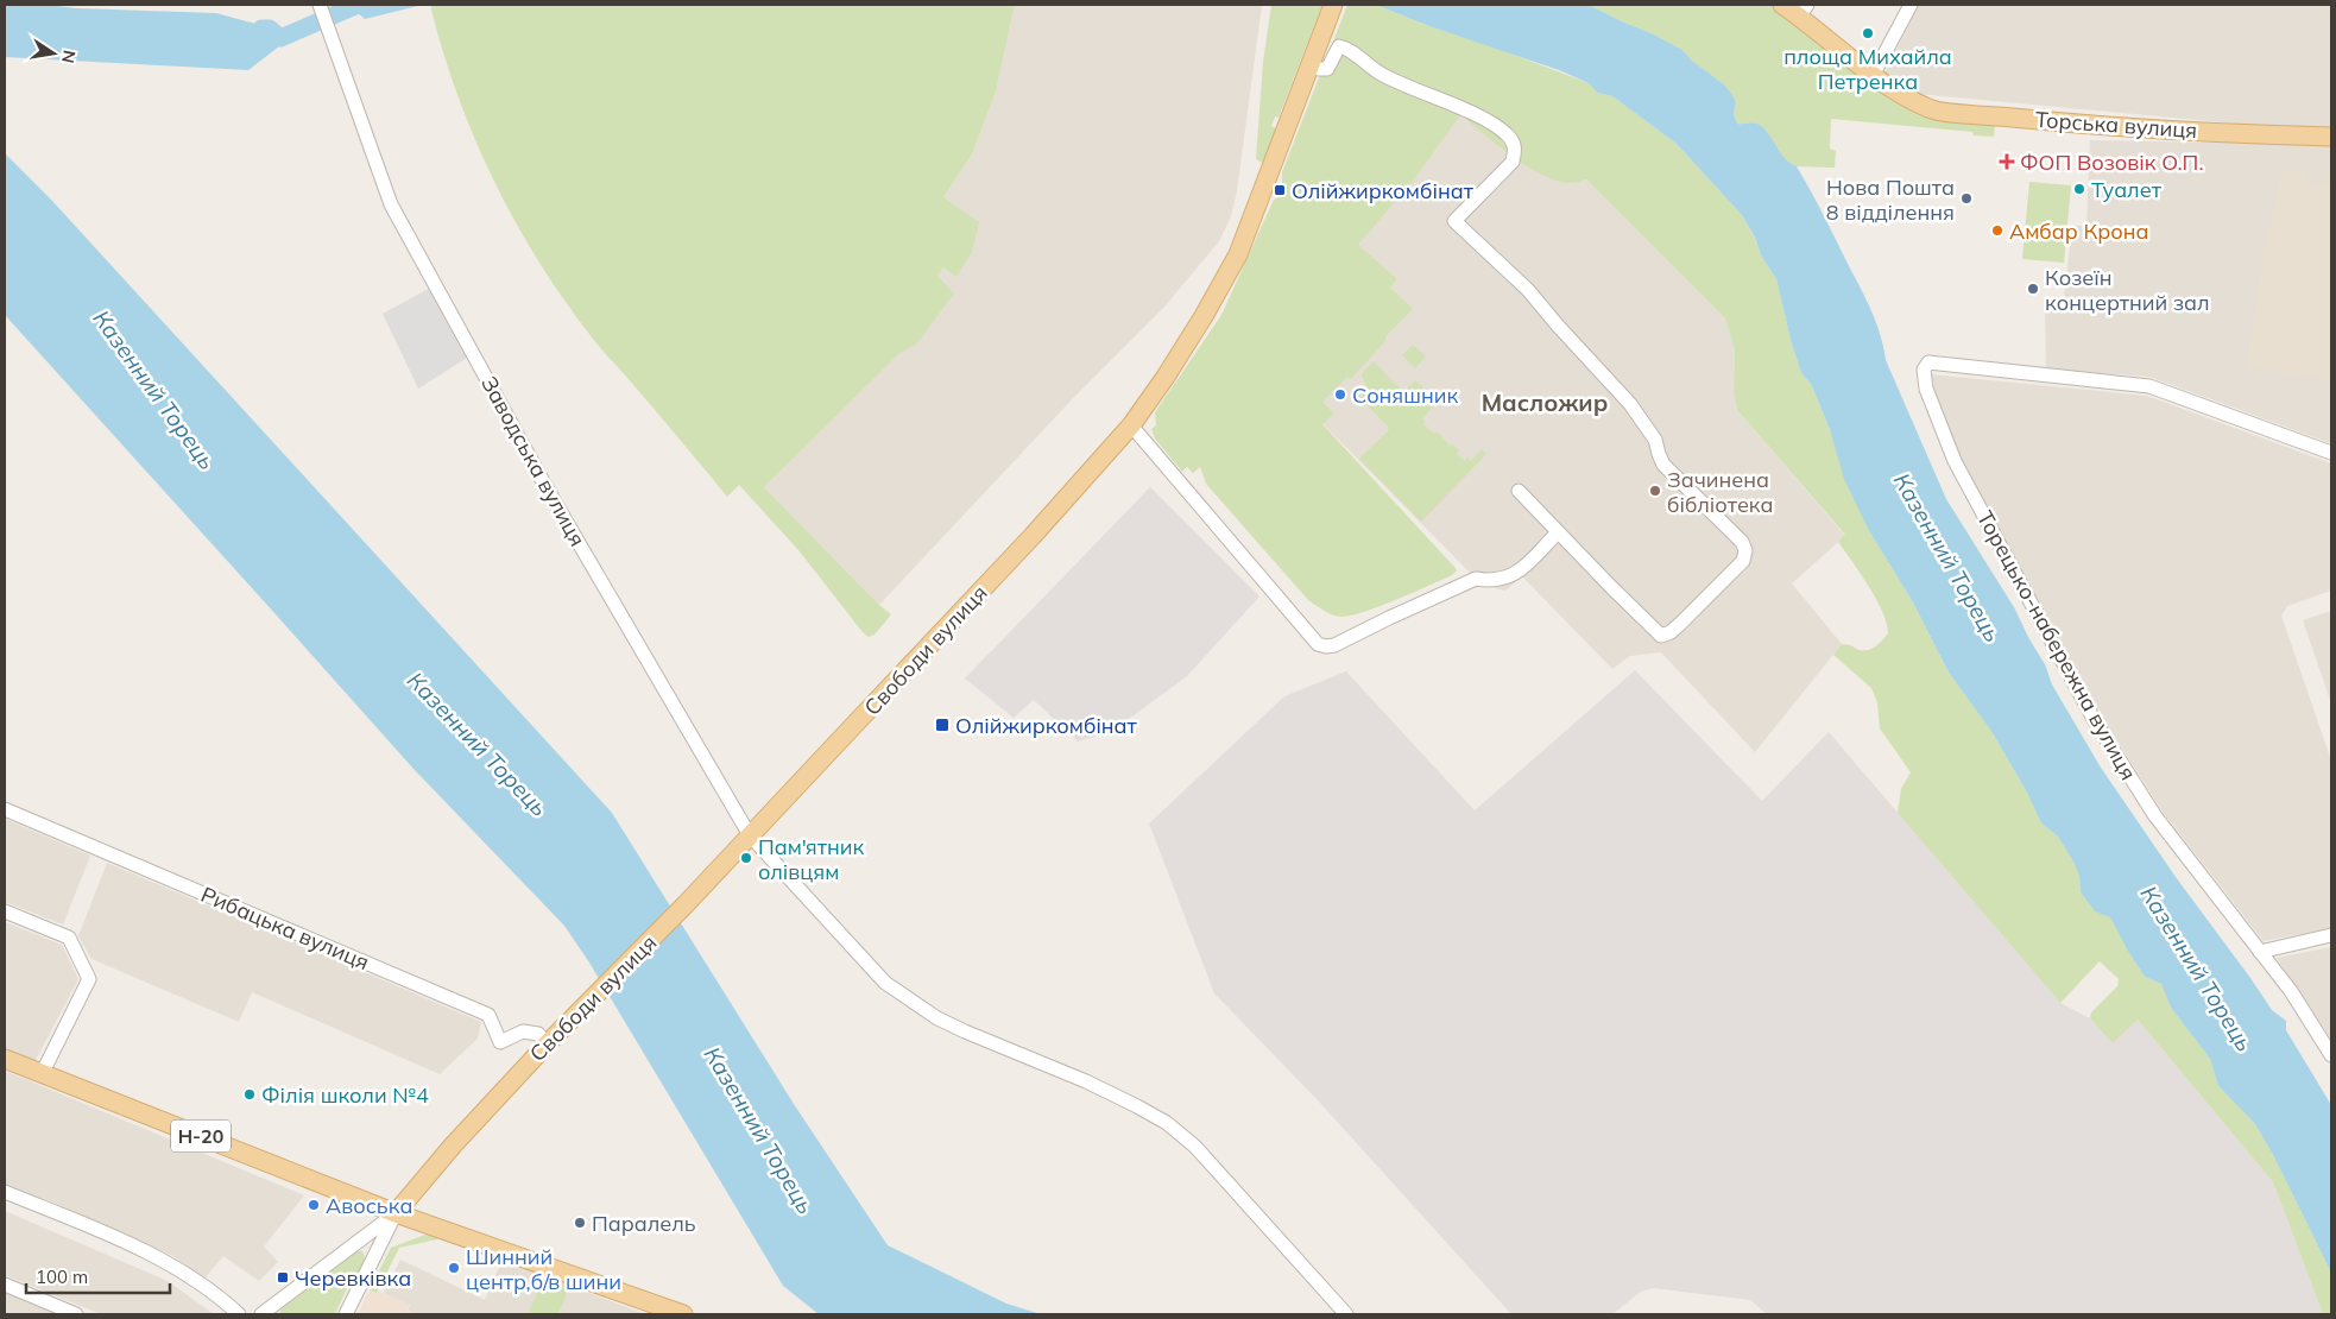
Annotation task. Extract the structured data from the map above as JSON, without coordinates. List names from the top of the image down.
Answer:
{
  "streets": {
    "main road": ["Торська вулиця", "Свободи вулиця", "Н-20"],
    "street": ["Заводська вулиця", "Торецько-набережна вулиця", "Рибацька вулиця"]
  },
  "crossings": [
    ["Заводська вулиця", "Свободи вулиця"],
    ["Свободи вулиця", "Рибацька вулиця"],
    ["Свободи вулиця", "Н-20"]
  ],
  "districts": ["Масложир"],
  "water": ["Казенний Торець"],
  "places": {
    "other": [
      "площа Михайла Петренка",
      "Туалет",
      "Нова Пошта 8 відділення",
      "Амбар Крона",
      "Козеїн концертний зал",
      "Соняшник",
      "Зачинена бібліотека",
      "Пам'ятник олівцям",
      "Філія школи №4",
      "Авоська",
      "Паралель",
      "Шинний центр,б/в шини"
    ],
    "health": ["ФОП Возовік О.П."],
    "transit": ["Олійжиркомбінат", "Олійжиркомбiнат", "Черевківка"]
  },
  "scale_bar": "100 m",
  "north": "right"
}
